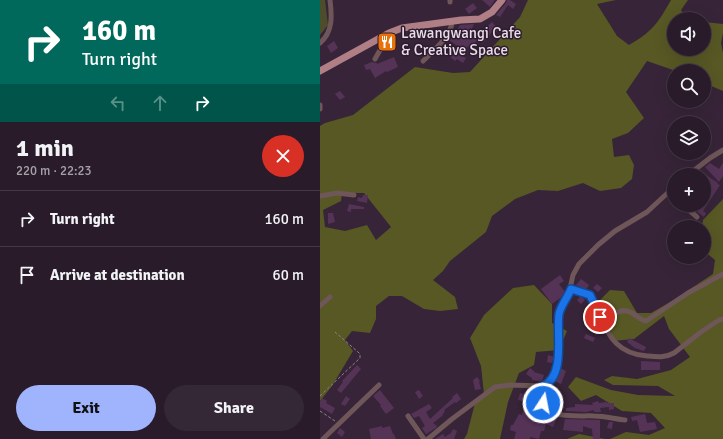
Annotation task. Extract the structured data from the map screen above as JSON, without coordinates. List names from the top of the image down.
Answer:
{
  "places": {
    "restaurant": ["Lawangwangi Cafe & Creative Space"]
  },
  "page": {
    "turn": ["160 m", "Turn right"],
    "map_buttons": ["+", "−"],
    "heading": ["1 min", "220 m · 22:23"],
    "list": [
      {
        "name": "Turn right",
        "value": "160 m"
      },
      {
        "name": "Arrive at destination",
        "value": "60 m"
      }
    ],
    "buttons": ["Exit", "Share"]
  }
}
